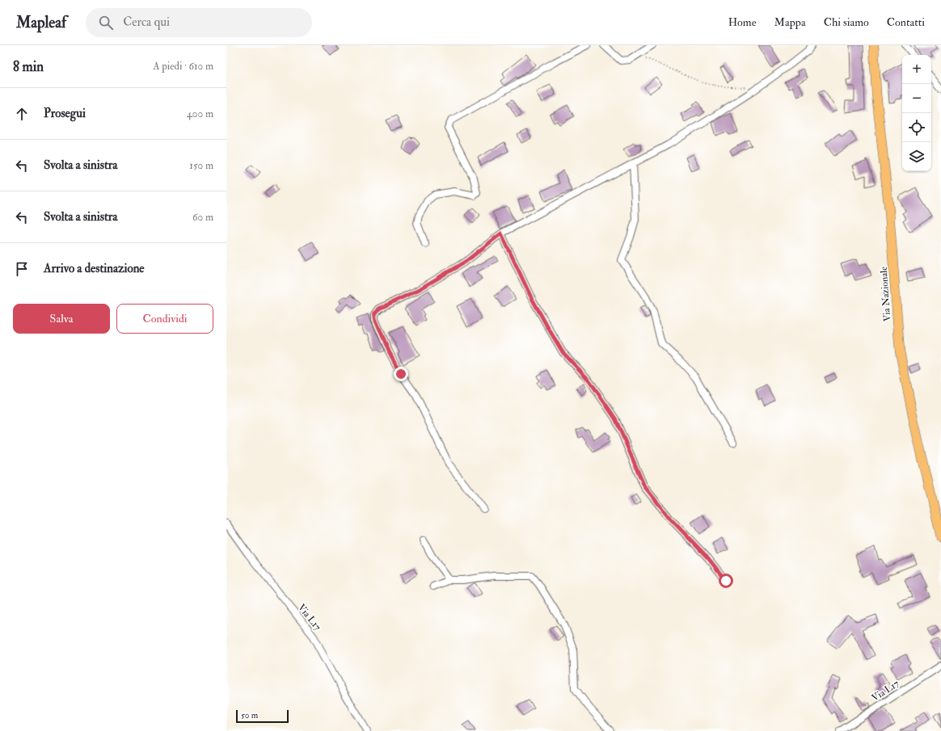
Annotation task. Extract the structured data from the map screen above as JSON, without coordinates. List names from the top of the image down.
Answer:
{
  "streets": {
    "main road": ["Via Nazionale"],
    "street": ["Via L17"]
  },
  "scale_bar": "50 m",
  "page": {
    "header": "Mapleaf",
    "search": "Cerca qui",
    "nav": [
      "Home",
      "Mappa",
      "Chi siamo",
      "Contatti"
    ],
    "heading": ["8 min", "A piedi · 610 m"],
    "map_buttons": ["+", "−"],
    "list": [
      ["Prosegui", "400 m"],
      ["Svolta a sinistra", "150 m"],
      ["Svolta a sinistra", "60 m"],
      "Arrivo a destinazione"
    ],
    "buttons": ["Salva", "Condividi"],
    "scale": "50 m"
  }
}
